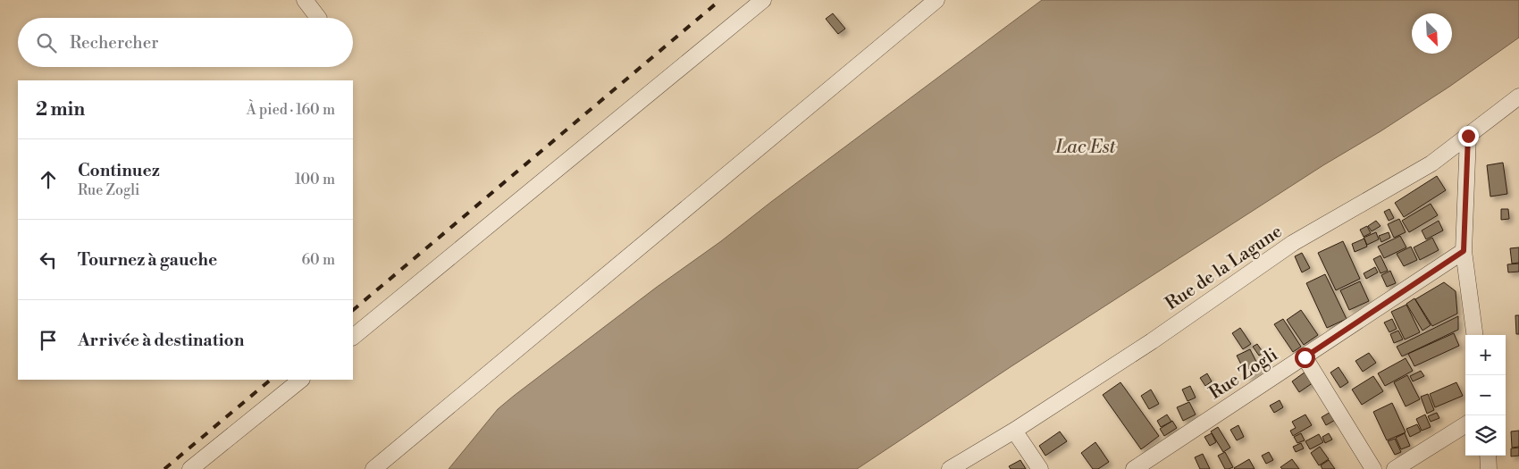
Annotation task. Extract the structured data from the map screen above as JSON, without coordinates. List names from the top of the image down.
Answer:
{
  "streets": {
    "street": ["Rue de la Lagune", "Rue Zogli"]
  },
  "water": ["Lac Est"],
  "north": "bottom right",
  "page": {
    "search": "Rechercher",
    "heading": ["2 min", "À pied · 160 m"],
    "list": [
      ["Continuez", "Rue Zogli", "100 m"],
      ["Tournez à gauche", "60 m"],
      "Arrivée à destination"
    ],
    "map_buttons": ["+", "−"]
  }
}
